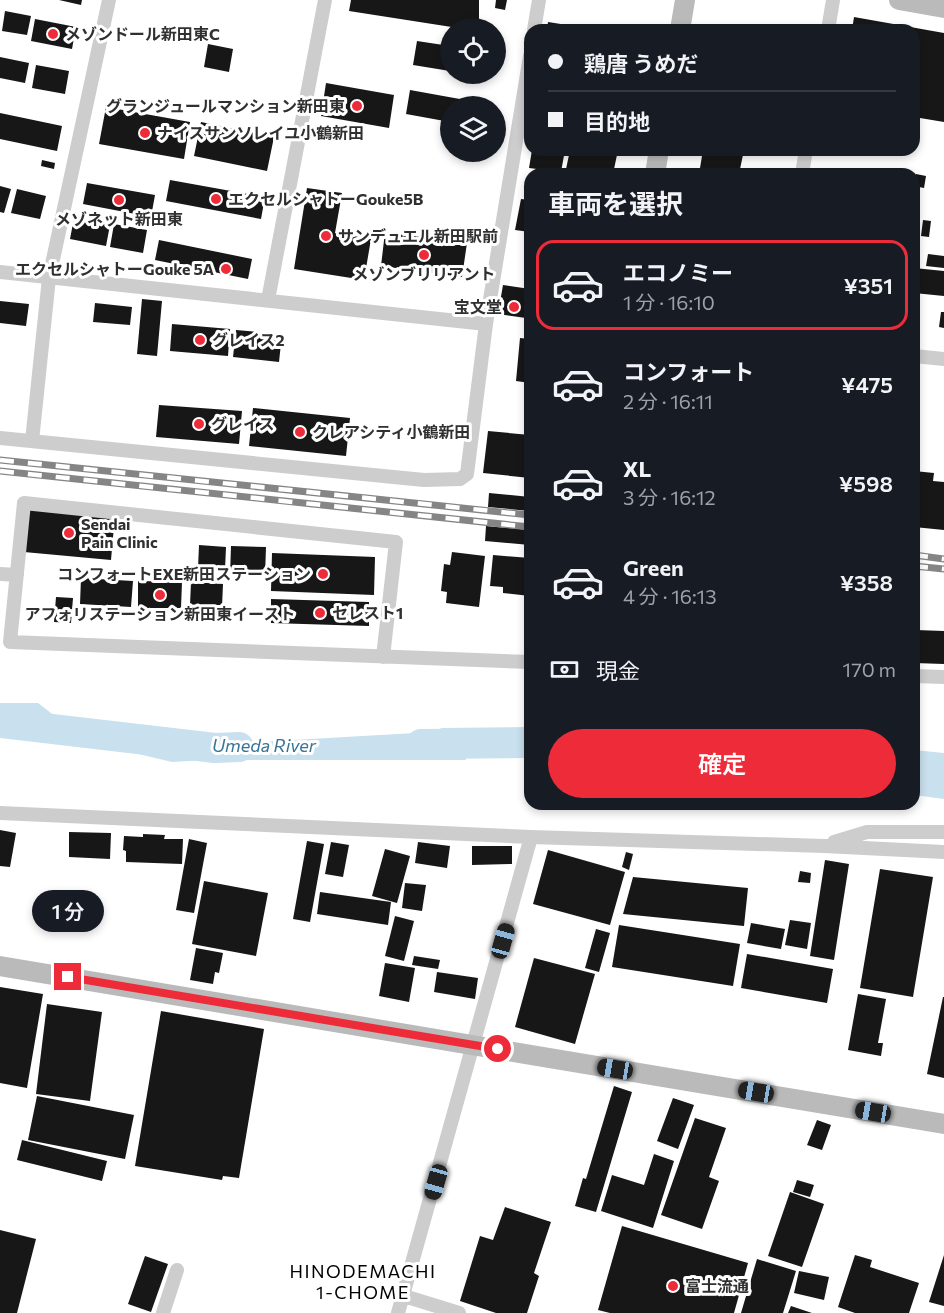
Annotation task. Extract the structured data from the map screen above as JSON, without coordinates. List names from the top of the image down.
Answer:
{
  "districts": ["HINODEMACHI 1-CHOME"],
  "water": ["Umeda River"],
  "places": [
    "メゾンドール新田東C",
    "グランジュールマンション新田東",
    "ナイスサンソレイユ小鶴新田",
    "エクセルシャトーGouke5B",
    "メゾネット新田東",
    "サンデュエル新田駅前",
    "メゾンブリリアント",
    "エクセルシャトーGouke 5A",
    "宝文堂",
    "グレイス2",
    "グレイス",
    "クレアシティ小鶴新田",
    "Sendai Pain Clinic",
    "コンフォートEXE新田ステーション",
    "アフォリステーション新田東イースト",
    "セレスト1",
    "富士流通"
  ],
  "page": {
    "banner": ["鶏唐 うめだ", "目的地"],
    "heading": "車両を選択",
    "list": [
      {
        "name": "エコノミー",
        "note": "1 分 · 16:10",
        "value": "¥351"
      },
      {
        "name": "コンフォート",
        "note": "2 分 · 16:11",
        "value": "¥475"
      },
      {
        "name": "XL",
        "note": "3 分 · 16:12",
        "value": "¥598"
      },
      {
        "name": "Green",
        "note": "4 分 · 16:13",
        "value": "¥358"
      }
    ],
    "pay": ["現金", "170 m"],
    "buttons": "確定",
    "bubble": "1 分"
  }
}
